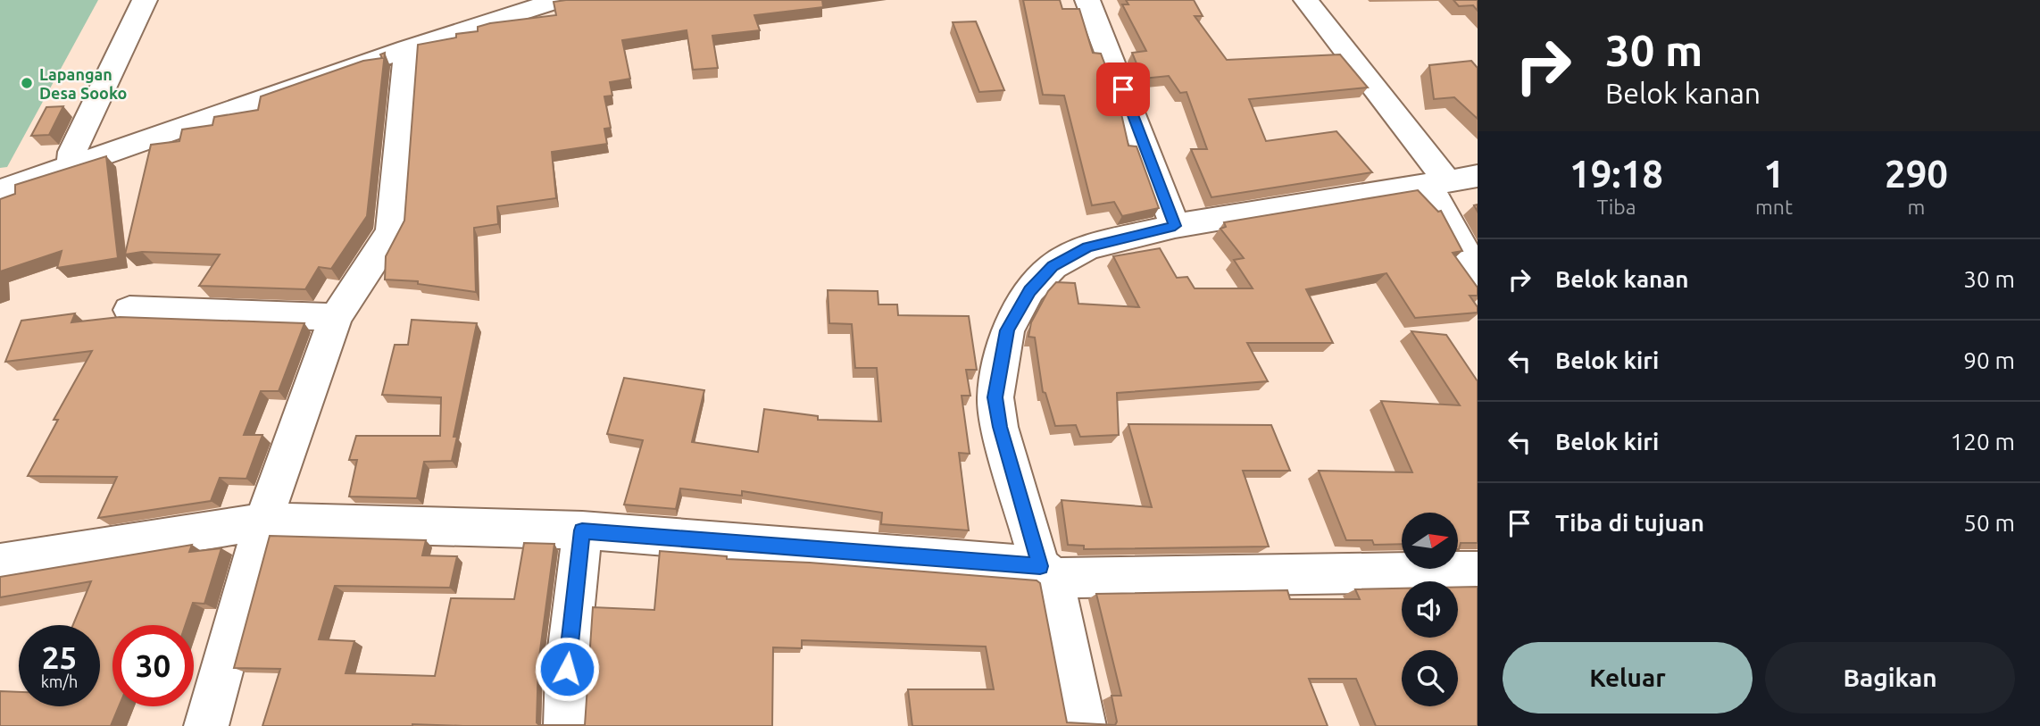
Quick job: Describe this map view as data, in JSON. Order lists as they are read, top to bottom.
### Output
{
  "places": ["Lapangan Desa Sooko"],
  "north": "right",
  "page": {
    "turn": ["30 m", "Belok kanan"],
    "eta": [
      "19:18",
      "Tiba",
      "1",
      "mnt",
      "290",
      "m"
    ],
    "list": [
      {
        "name": "Belok kanan",
        "value": "30 m"
      },
      {
        "name": "Belok kiri",
        "value": "90 m"
      },
      {
        "name": "Belok kiri",
        "value": "120 m"
      },
      {
        "name": "Tiba di tujuan",
        "value": "50 m"
      }
    ],
    "speed": "25 km/h",
    "limit": "30",
    "buttons": ["Keluar", "Bagikan"]
  }
}
